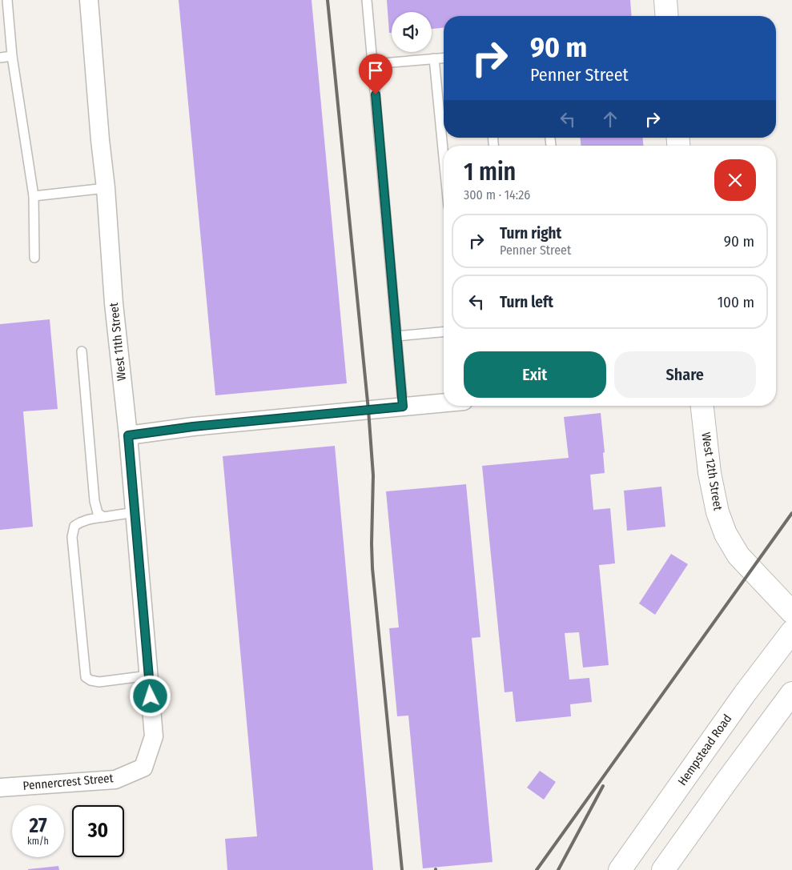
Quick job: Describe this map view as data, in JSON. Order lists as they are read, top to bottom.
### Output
{
  "streets": {
    "main road": ["West 12th Street", "Hempstead Road"],
    "street": ["West 11th Street", "Pennercrest Street"]
  },
  "crossings": [
    ["West 11th Street", "Pennercrest Street"]
  ],
  "page": {
    "turn": ["90 m", "Penner Street"],
    "heading": ["1 min", "300 m · 14:26"],
    "list": [
      {
        "name": "Turn right",
        "note": "Penner Street",
        "value": "90 m"
      },
      {
        "name": "Turn left",
        "value": "100 m"
      }
    ],
    "buttons": ["Exit", "Share"],
    "speed": "27 km/h",
    "limit": "30"
  }
}
